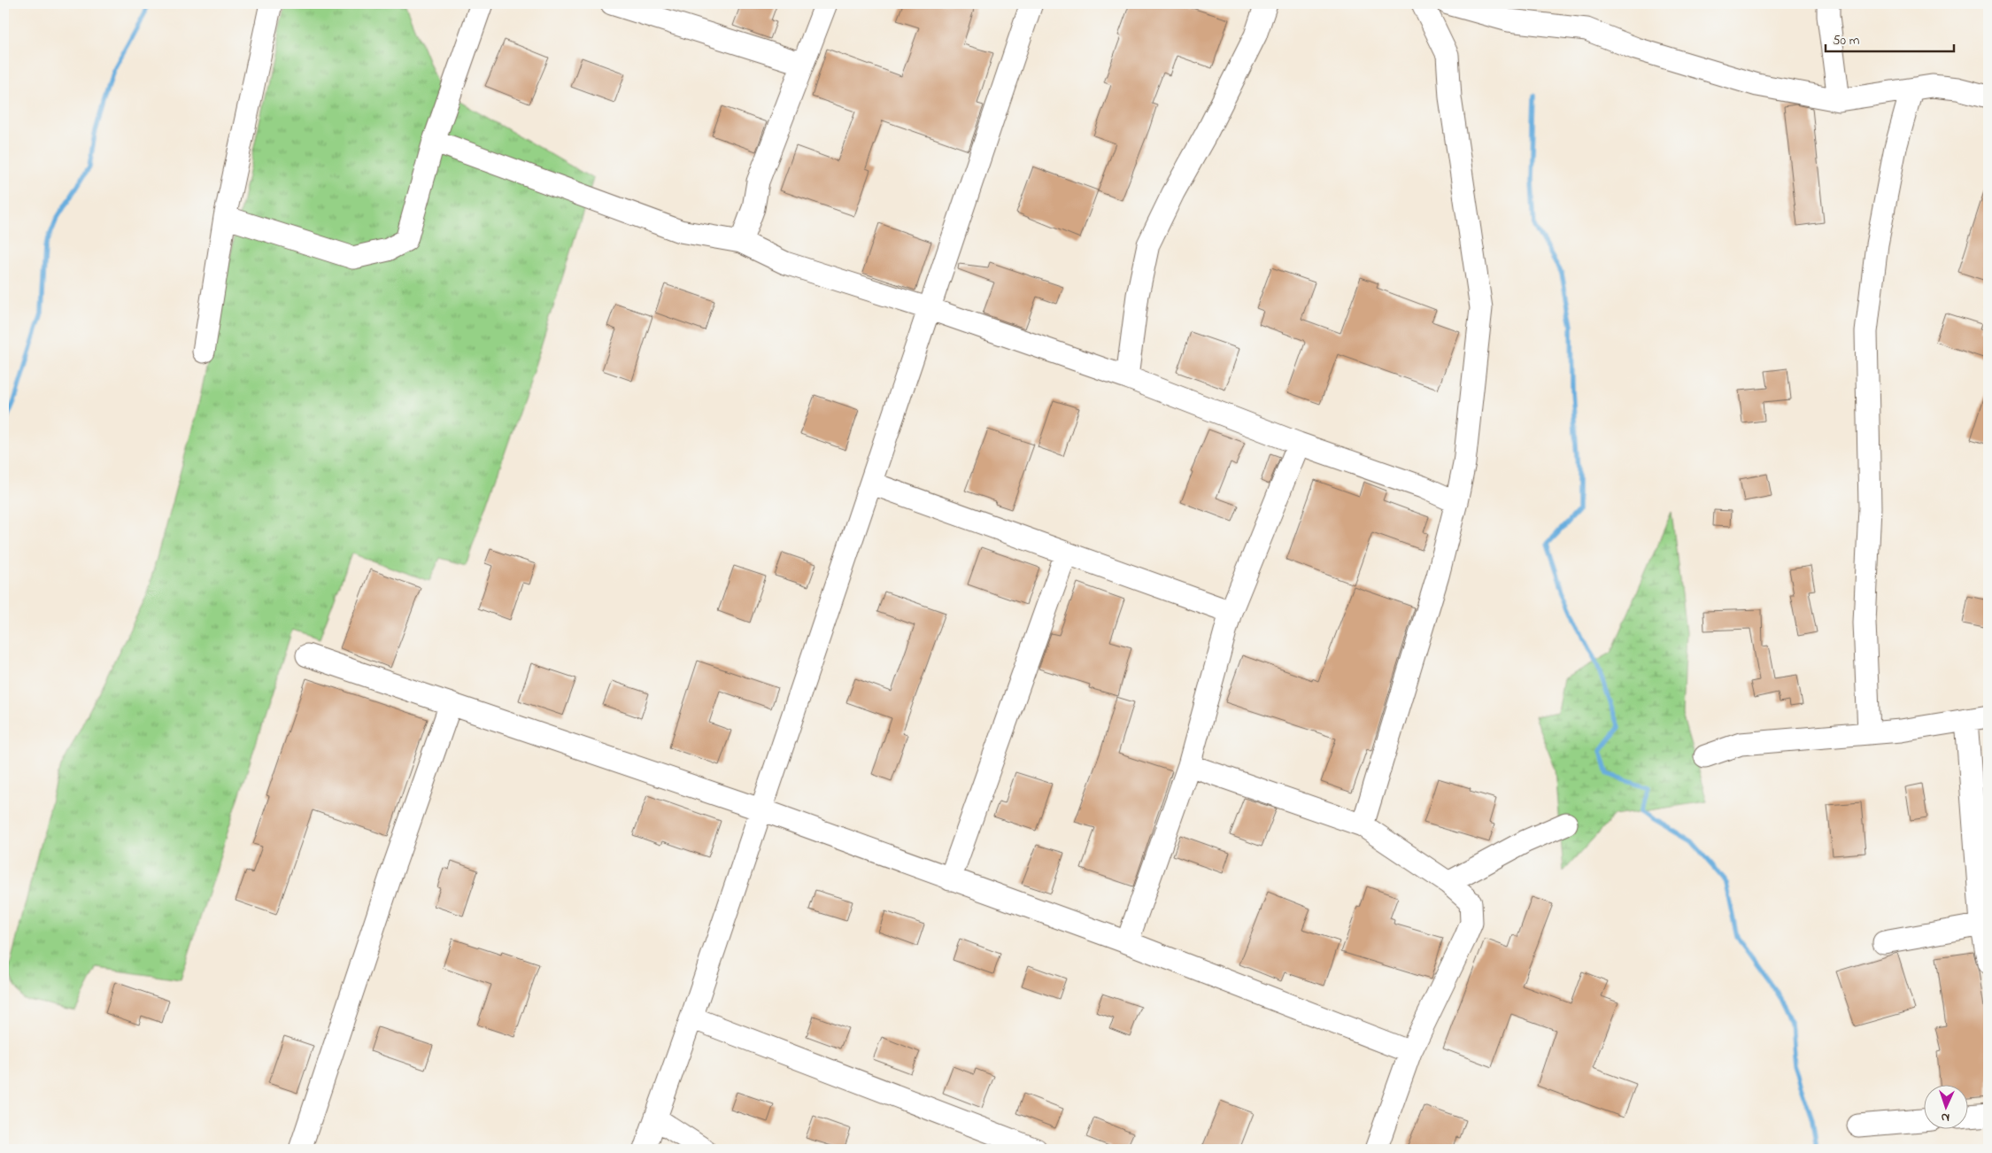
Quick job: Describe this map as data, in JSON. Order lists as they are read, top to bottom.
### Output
{
  "scale_bar": "50 m",
  "north": "bottom"
}
